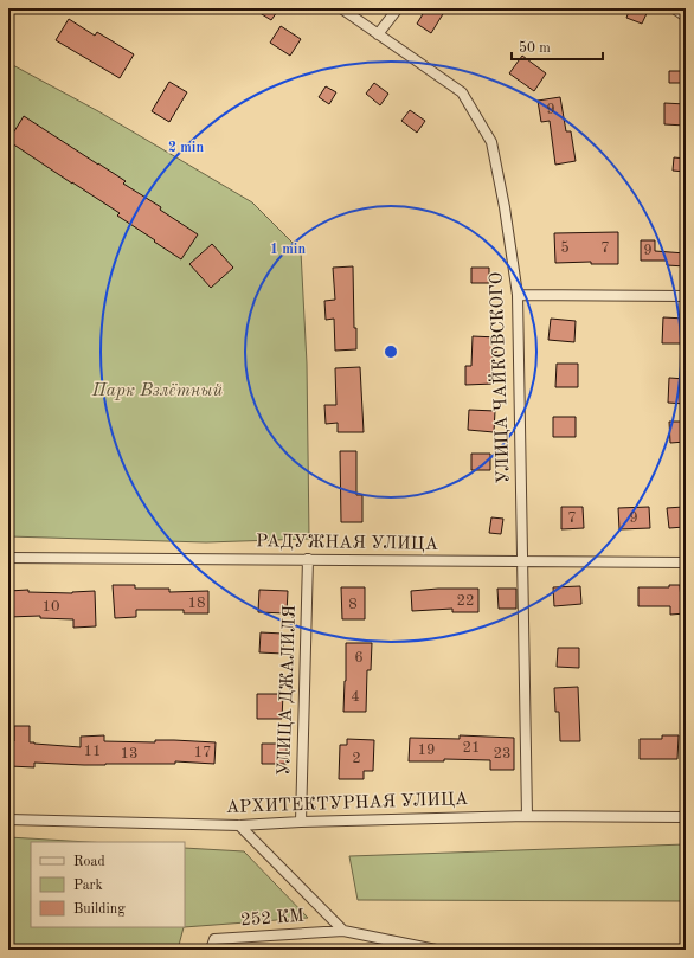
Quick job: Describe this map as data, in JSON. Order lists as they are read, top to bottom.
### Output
{
  "streets": {
    "street": [
      "УЛИЦА ЧАЙКОВСКОГО",
      "РАДУЖНАЯ УЛИЦА",
      "УЛИЦА ДЖАЛИЛЯ",
      "АРХИТЕКТУРНАЯ УЛИЦА",
      "252 КМ"
    ]
  },
  "crossings": [
    ["УЛИЦА ЧАЙКОВСКОГО", "РАДУЖНАЯ УЛИЦА"],
    ["УЛИЦА ЧАЙКОВСКОГО", "АРХИТЕКТУРНАЯ УЛИЦА"],
    ["РАДУЖНАЯ УЛИЦА", "УЛИЦА ДЖАЛИЛЯ"],
    ["УЛИЦА ДЖАЛИЛЯ", "АРХИТЕКТУРНАЯ УЛИЦА"]
  ],
  "parks": ["Парк Взлётный"],
  "house_numbers": [
    "9",
    "5",
    "7",
    "9",
    "7",
    "9",
    "22",
    "18",
    "8",
    "10",
    "6",
    "4",
    "21",
    "19",
    "11",
    "17",
    "13",
    "23",
    "2"
  ],
  "legend": ["Road", "Park", "Building"],
  "scale_bar": "50 m",
  "rings": ["2 min", "1 min"]
}
